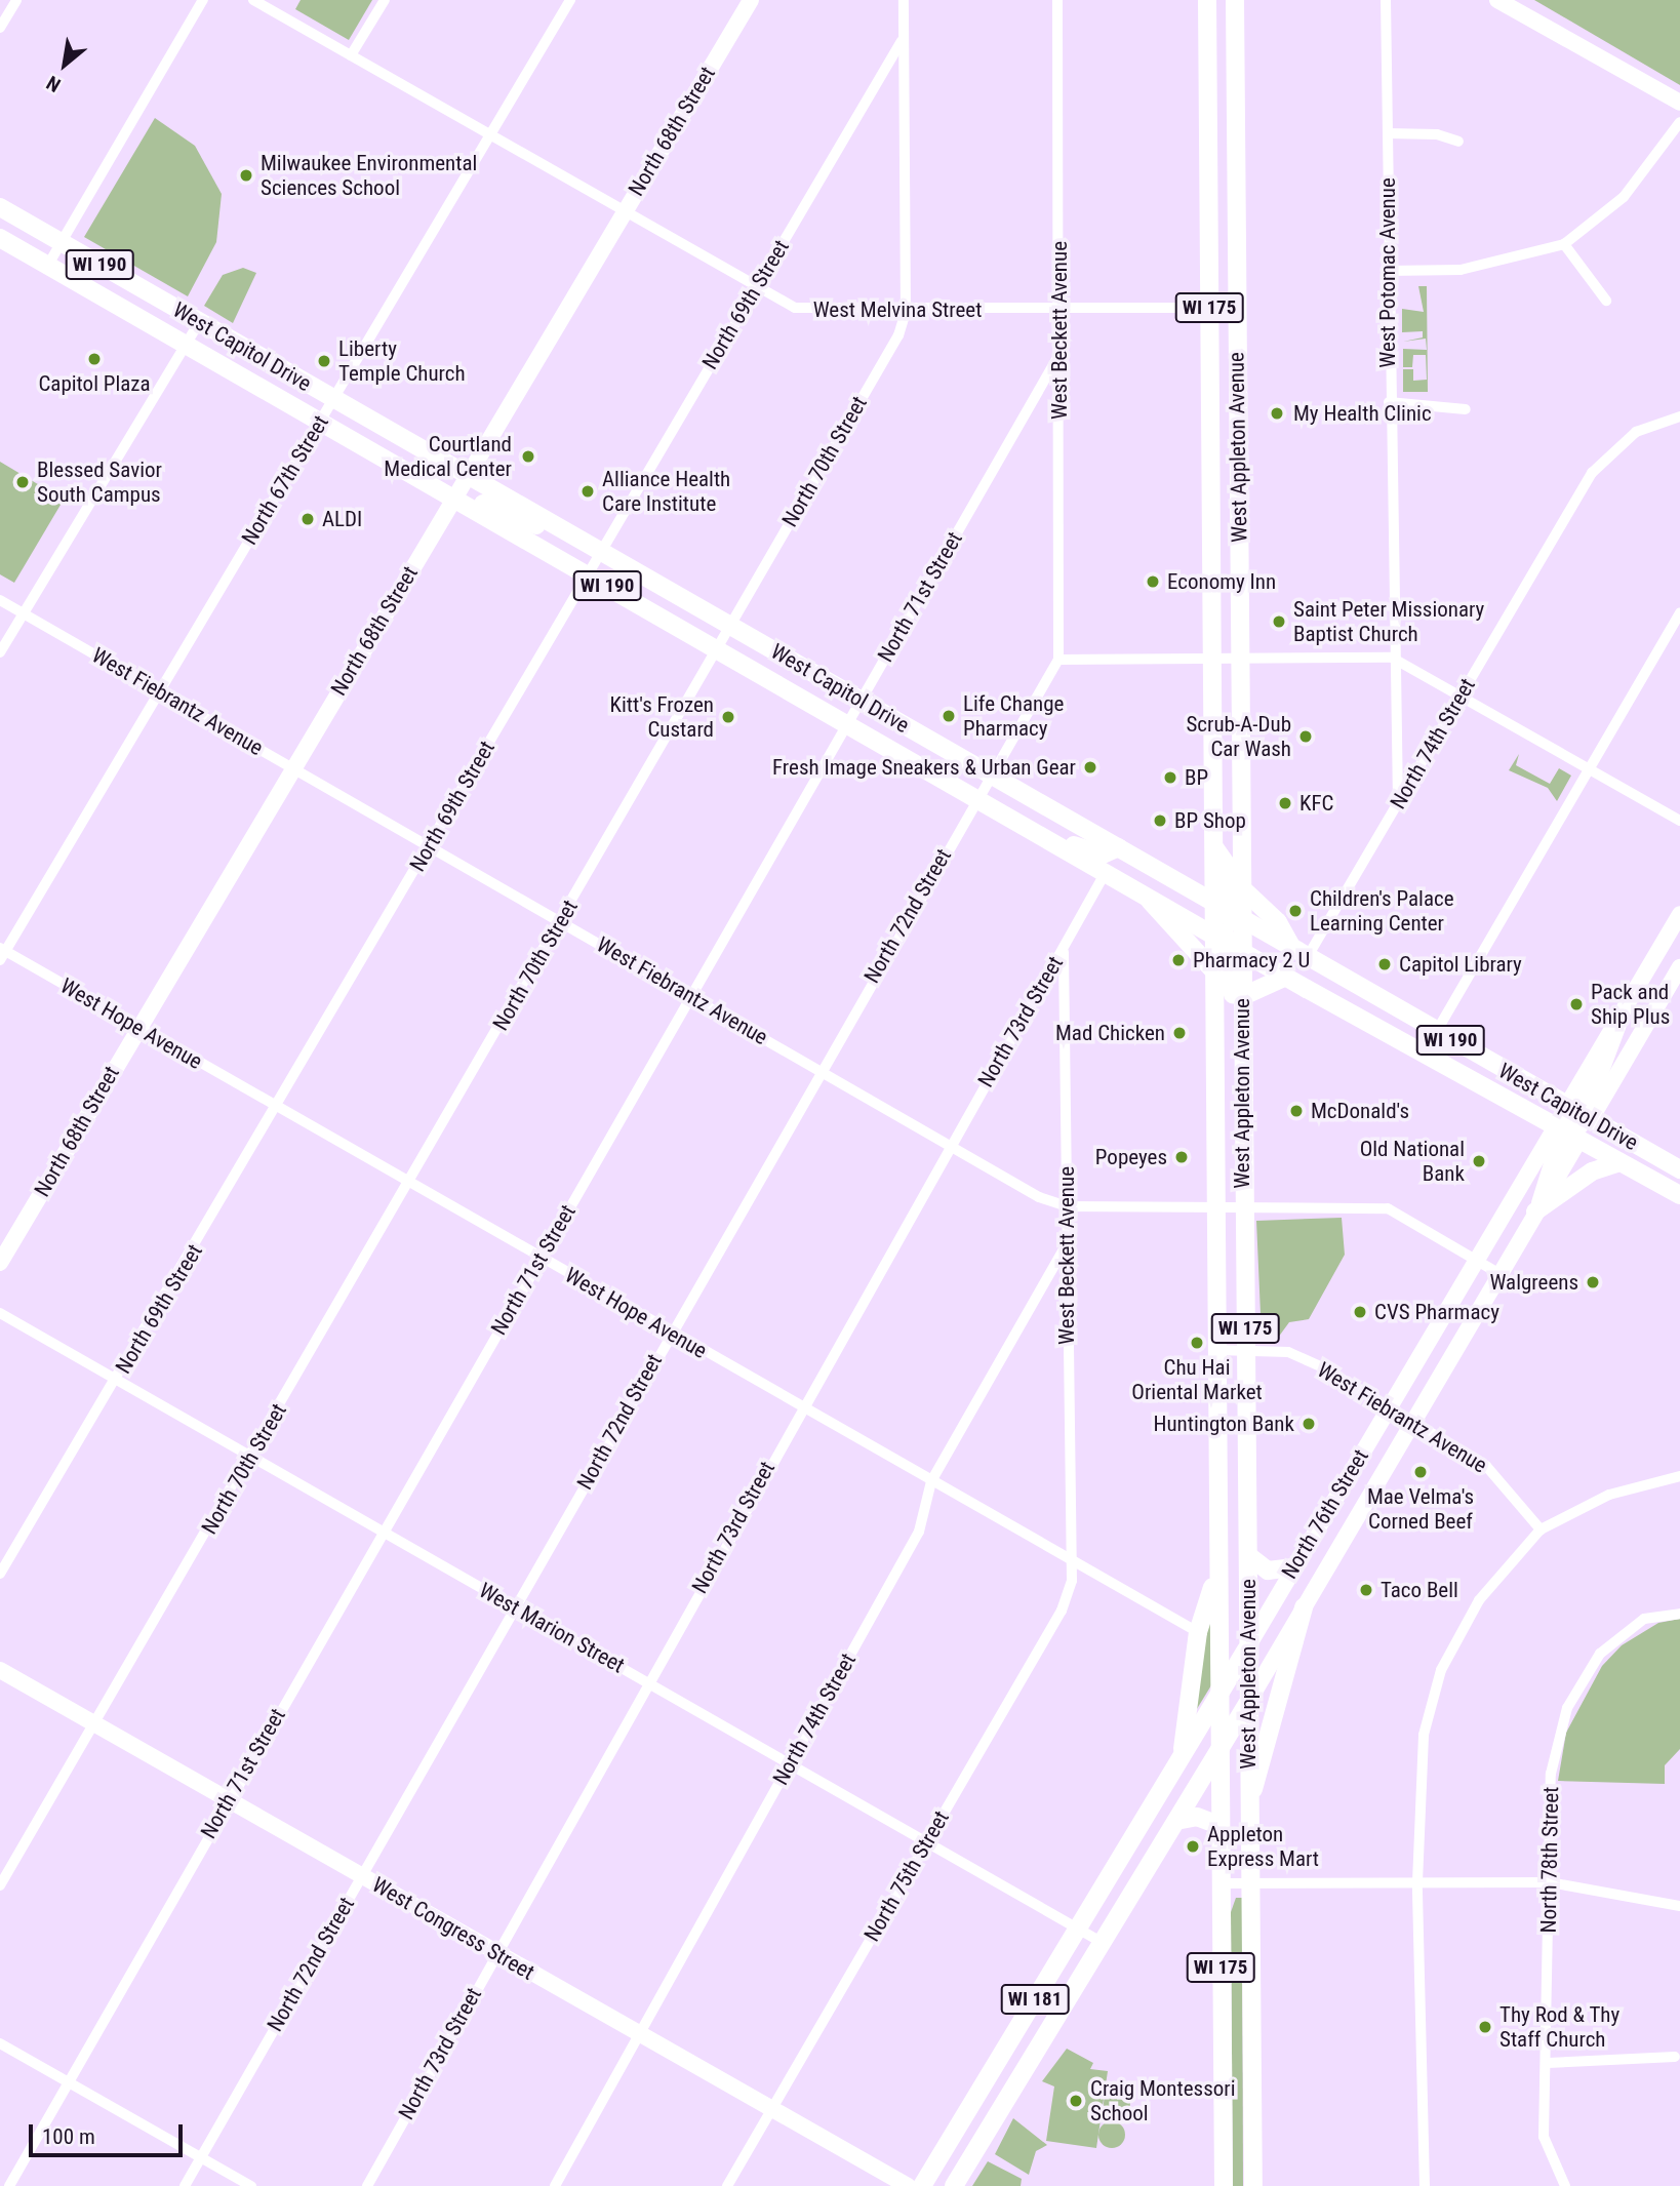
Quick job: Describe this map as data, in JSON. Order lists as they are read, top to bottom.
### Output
{
  "streets": {
    "main road": [
      "WI 190",
      "WI 175",
      "West Capitol Drive",
      "West Appleton Avenue",
      "North 76th Street",
      "WI 181"
    ],
    "street": [
      "North 68th Street",
      "West Potomac Avenue",
      "North 69th Street",
      "West Melvina Street",
      "West Beckett Avenue",
      "North 70th Street",
      "North 67th Street",
      "North 71st Street",
      "West Fiebrantz Avenue",
      "North 74th Street",
      "North 72nd Street",
      "North 73rd Street",
      "West Hope Avenue",
      "West Marion Street",
      "North 78th Street",
      "North 75th Street",
      "West Congress Street"
    ]
  },
  "crossings": [
    ["North 68th Street", "West Melvina Street"],
    ["North 68th Street", "West Capitol Drive"],
    ["North 68th Street", "West Fiebrantz Avenue"],
    ["North 68th Street", "West Hope Avenue"],
    ["West Potomac Avenue", "North 74th Street"],
    ["North 69th Street", "West Melvina Street"],
    ["North 69th Street", "West Capitol Drive"],
    ["North 69th Street", "North 70th Street"],
    ["North 69th Street", "West Fiebrantz Avenue"],
    ["North 69th Street", "West Hope Avenue"],
    ["North 69th Street", "West Marion Street"],
    ["West Melvina Street", "West Beckett Avenue"],
    ["West Melvina Street", "West Appleton Avenue"],
    ["West Melvina Street", "North 70th Street"],
    ["West Melvina Street", "North 67th Street"],
    ["West Beckett Avenue", "North 71st Street"],
    ["West Beckett Avenue", "West Fiebrantz Avenue"],
    ["West Beckett Avenue", "North 74th Street"],
    ["West Beckett Avenue", "North 72nd Street"],
    ["West Beckett Avenue", "North 73rd Street"],
    ["West Beckett Avenue", "West Hope Avenue"],
    ["West Beckett Avenue", "North 75th Street"],
    ["West Capitol Drive", "West Appleton Avenue"],
    ["West Capitol Drive", "North 70th Street"],
    ["West Capitol Drive", "North 67th Street"],
    ["West Capitol Drive", "North 71st Street"],
    ["West Capitol Drive", "North 74th Street"],
    ["West Capitol Drive", "North 72nd Street"],
    ["West Capitol Drive", "North 73rd Street"],
    ["West Capitol Drive", "North 76th Street"],
    ["West Appleton Avenue", "West Fiebrantz Avenue"],
    ["West Appleton Avenue", "North 76th Street"],
    ["North 70th Street", "West Fiebrantz Avenue"],
    ["North 70th Street", "West Hope Avenue"],
    ["North 70th Street", "West Marion Street"],
    ["North 70th Street", "West Congress Street"],
    ["North 67th Street", "West Fiebrantz Avenue"],
    ["North 67th Street", "West Hope Avenue"],
    ["North 71st Street", "West Fiebrantz Avenue"],
    ["North 71st Street", "West Hope Avenue"],
    ["North 71st Street", "West Marion Street"],
    ["North 71st Street", "West Congress Street"],
    ["West Fiebrantz Avenue", "North 72nd Street"],
    ["West Fiebrantz Avenue", "North 73rd Street"],
    ["West Fiebrantz Avenue", "North 76th Street"],
    ["North 74th Street", "West Hope Avenue"],
    ["North 74th Street", "West Marion Street"],
    ["North 74th Street", "West Congress Street"],
    ["North 72nd Street", "West Hope Avenue"],
    ["North 72nd Street", "West Marion Street"],
    ["North 72nd Street", "West Congress Street"],
    ["North 73rd Street", "West Hope Avenue"],
    ["North 73rd Street", "West Marion Street"],
    ["North 73rd Street", "West Congress Street"],
    ["West Hope Avenue", "North 75th Street"],
    ["North 76th Street", "West Marion Street"],
    ["West Marion Street", "North 75th Street"],
    ["North 75th Street", "West Congress Street"]
  ],
  "places": [
    "Milwaukee Environmental Sciences School",
    "Capitol Plaza",
    "Liberty Temple Church",
    "My Health Clinic",
    "Courtland Medical Center",
    "Blessed Savior South Campus",
    "Alliance Health Care Institute",
    "ALDI",
    "Economy Inn",
    "Saint Peter Missionary Baptist Church",
    "Life Change Pharmacy",
    "Kitt's Frozen Custard",
    "Scrub-A-Dub Car Wash",
    "Fresh Image Sneakers & Urban Gear",
    "BP",
    "KFC",
    "BP Shop",
    "Children's Palace Learning Center",
    "Pharmacy 2 U",
    "Capitol Library",
    "Pack and Ship Plus",
    "Mad Chicken",
    "McDonald's",
    "Popeyes",
    "Old National Bank",
    "Walgreens",
    "CVS Pharmacy",
    "Chu Hai Oriental Market",
    "Huntington Bank",
    "Mae Velma's Corned Beef",
    "Taco Bell",
    "Appleton Express Mart",
    "Thy Rod & Thy Staff Church",
    "Craig Montessori School"
  ],
  "scale_bar": "100 m",
  "north": "bottom left"
}
